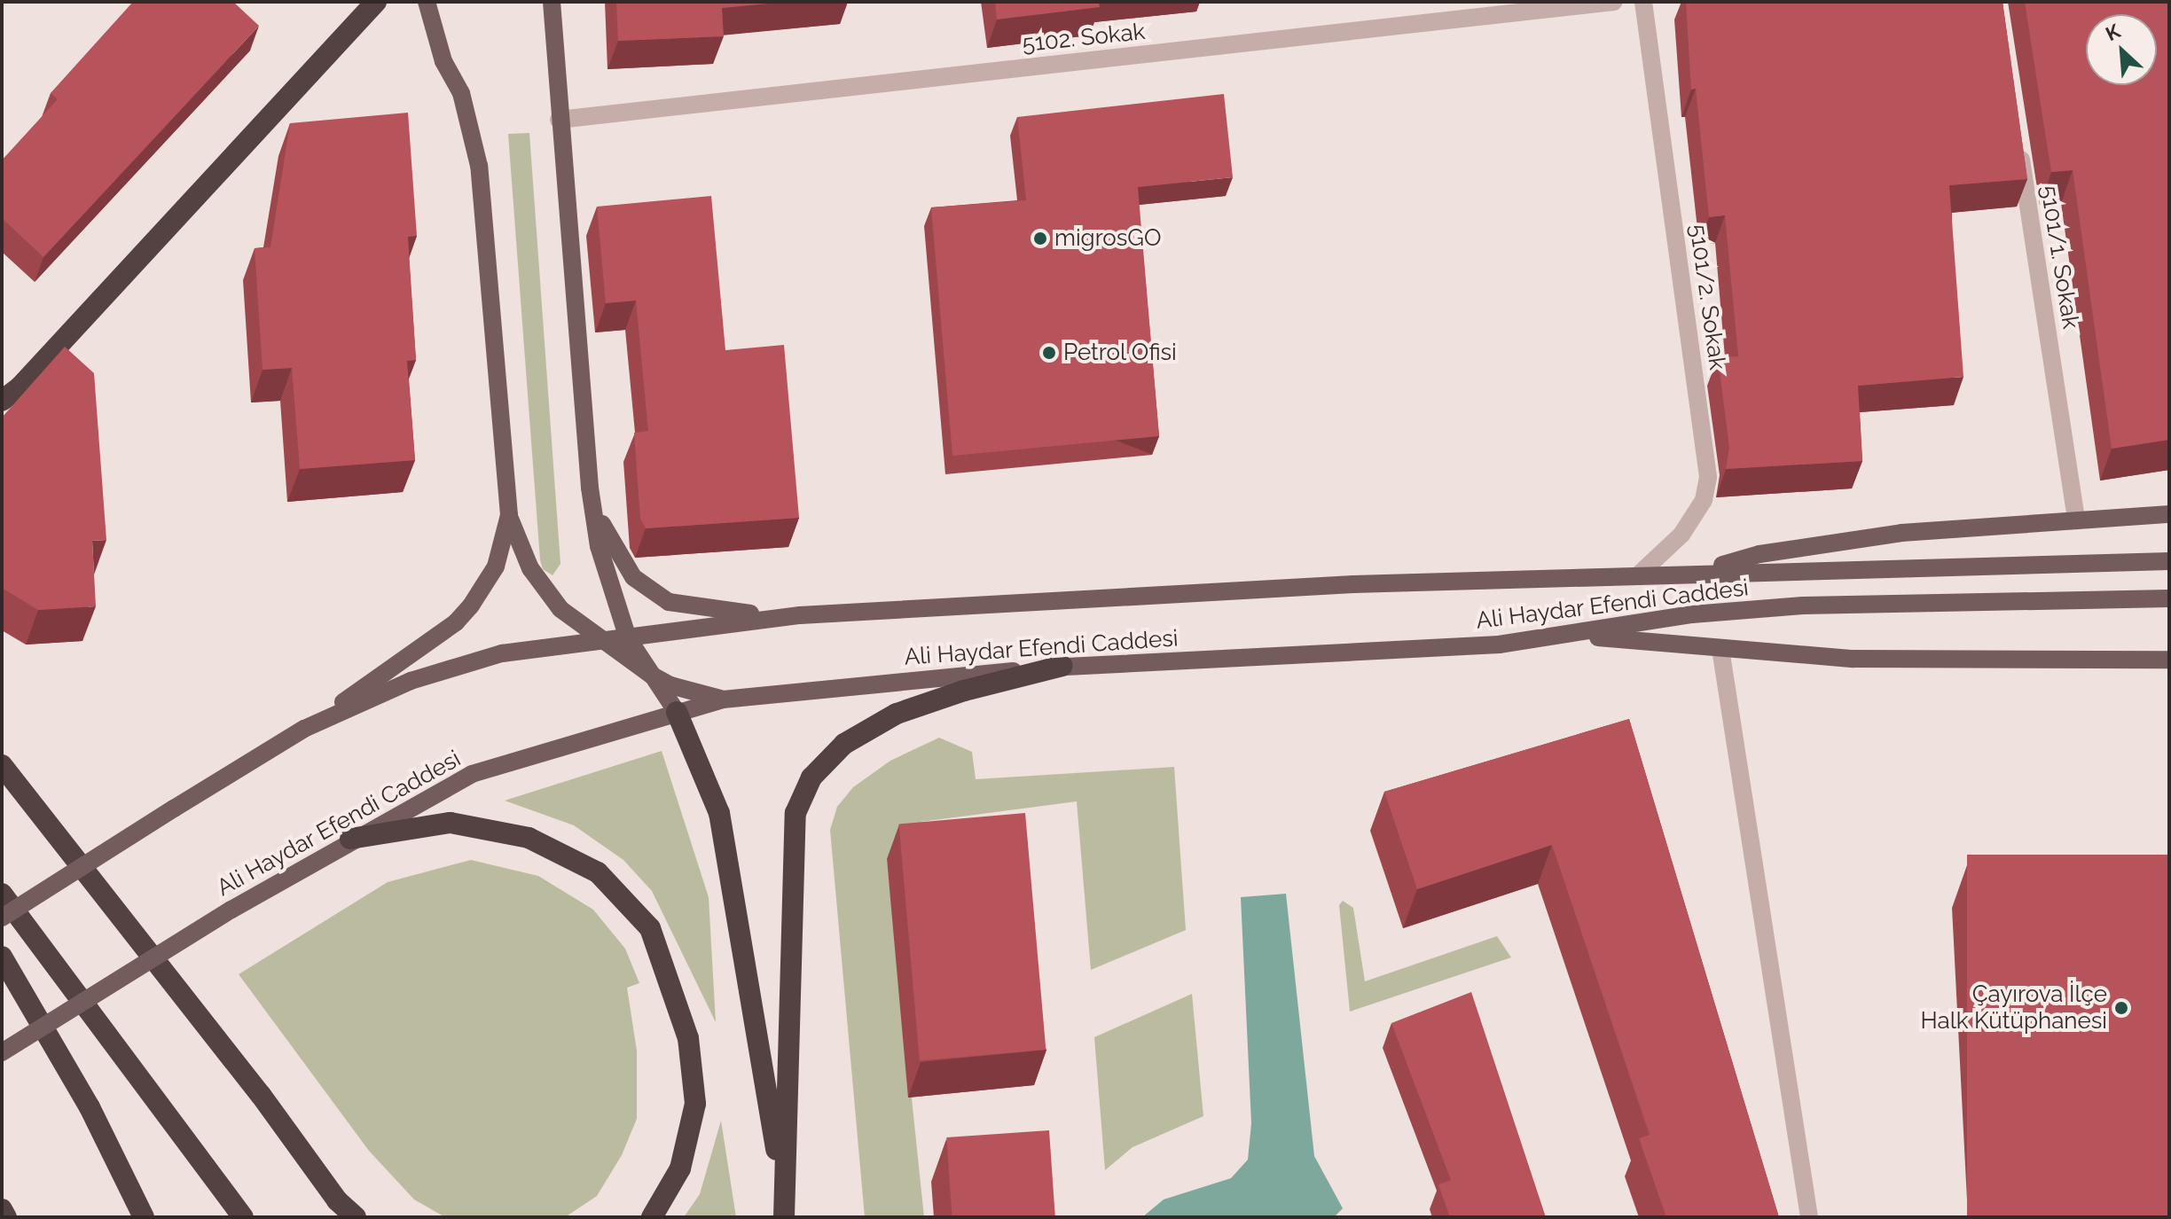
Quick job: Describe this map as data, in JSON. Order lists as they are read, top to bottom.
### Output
{
  "streets": {
    "main road": ["Ali Haydar Efendi Caddesi"],
    "street": ["5102. Sokak", "5101/1. Sokak", "5101/2. Sokak"]
  },
  "crossings": [
    ["5101/2. Sokak", "Ali Haydar Efendi Caddesi"]
  ],
  "places": ["migrosGO", "Petrol Ofisi", "Çayırova İlçe Halk Kütüphanesi"],
  "north": "top left"
}
